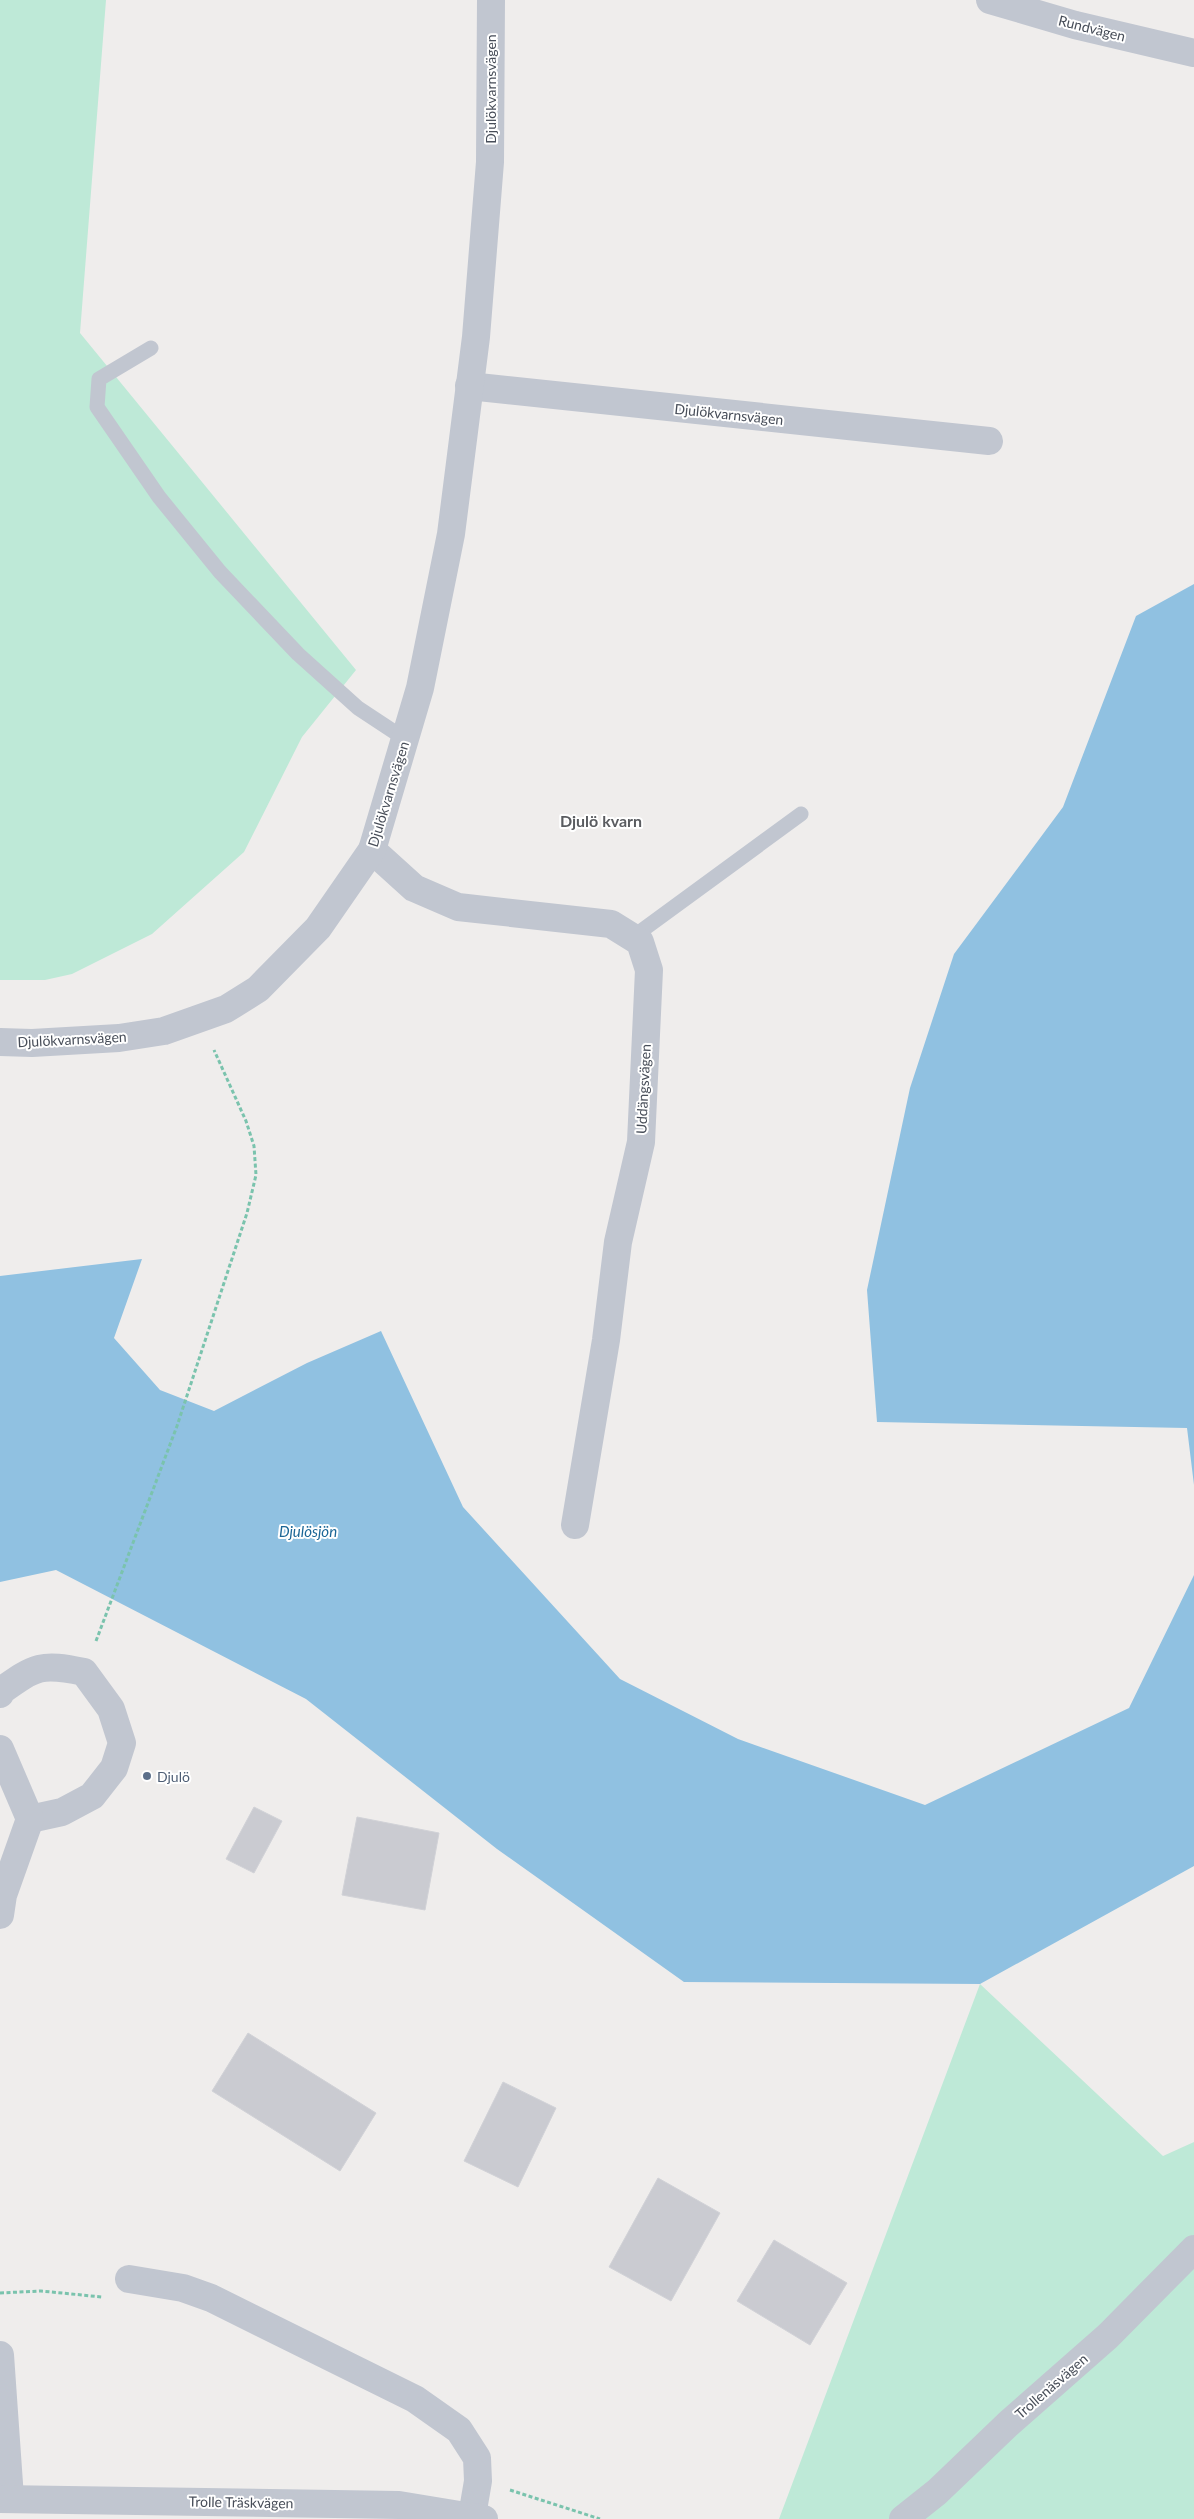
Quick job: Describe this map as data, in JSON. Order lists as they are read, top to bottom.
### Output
{
  "streets": {
    "street": [
      "Rundvägen",
      "Djulökvarnsvägen",
      "Uddängsvägen",
      "Trollenäsvägen",
      "Trolle Träskvägen"
    ]
  },
  "crossings": [
    ["Djulökvarnsvägen", "Uddängsvägen"]
  ],
  "districts": ["Djulö kvarn"],
  "water": ["Djulösjön"],
  "places": ["Djulö"]
}
